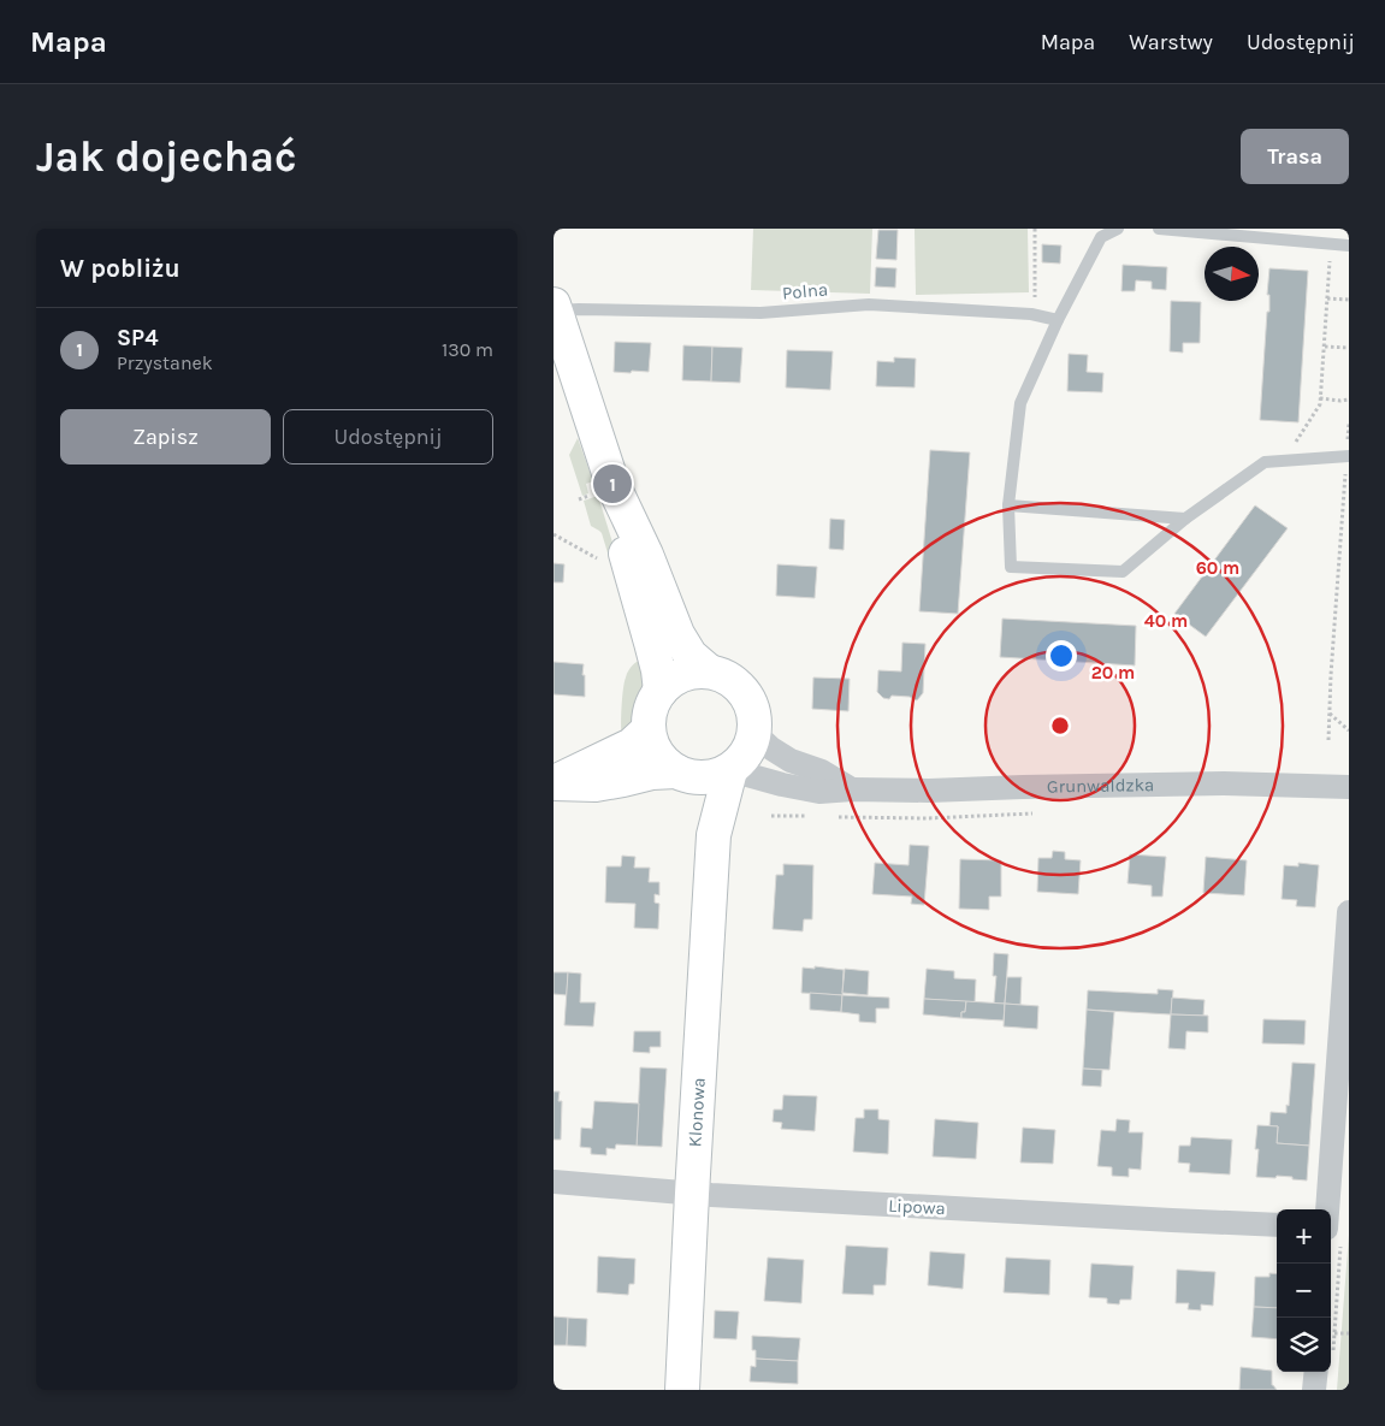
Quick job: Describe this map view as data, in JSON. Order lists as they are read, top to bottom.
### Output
{
  "streets": {
    "street": ["Grunwaldzka", "Klonowa", "Lipowa"],
    "lane": ["Polna"]
  },
  "crossings": [
    ["Grunwaldzka", "Klonowa"],
    ["Klonowa", "Lipowa"]
  ],
  "north": "right",
  "page": {
    "header": "Mapa",
    "nav": ["Mapa", "Warstwy", "Udostępnij"],
    "buttons": [
      "Trasa",
      ["Zapisz", "Udostępnij"]
    ],
    "title": "Jak dojechać",
    "heading": "W pobliżu",
    "list": [
      {
        "mark": "1",
        "name": "SP4",
        "note": "Przystanek",
        "value": "130 m"
      }
    ],
    "pins": "1",
    "map_buttons": ["+", "−"]
  },
  "rings": ["60 m", "40 m", "20 m"]
}
